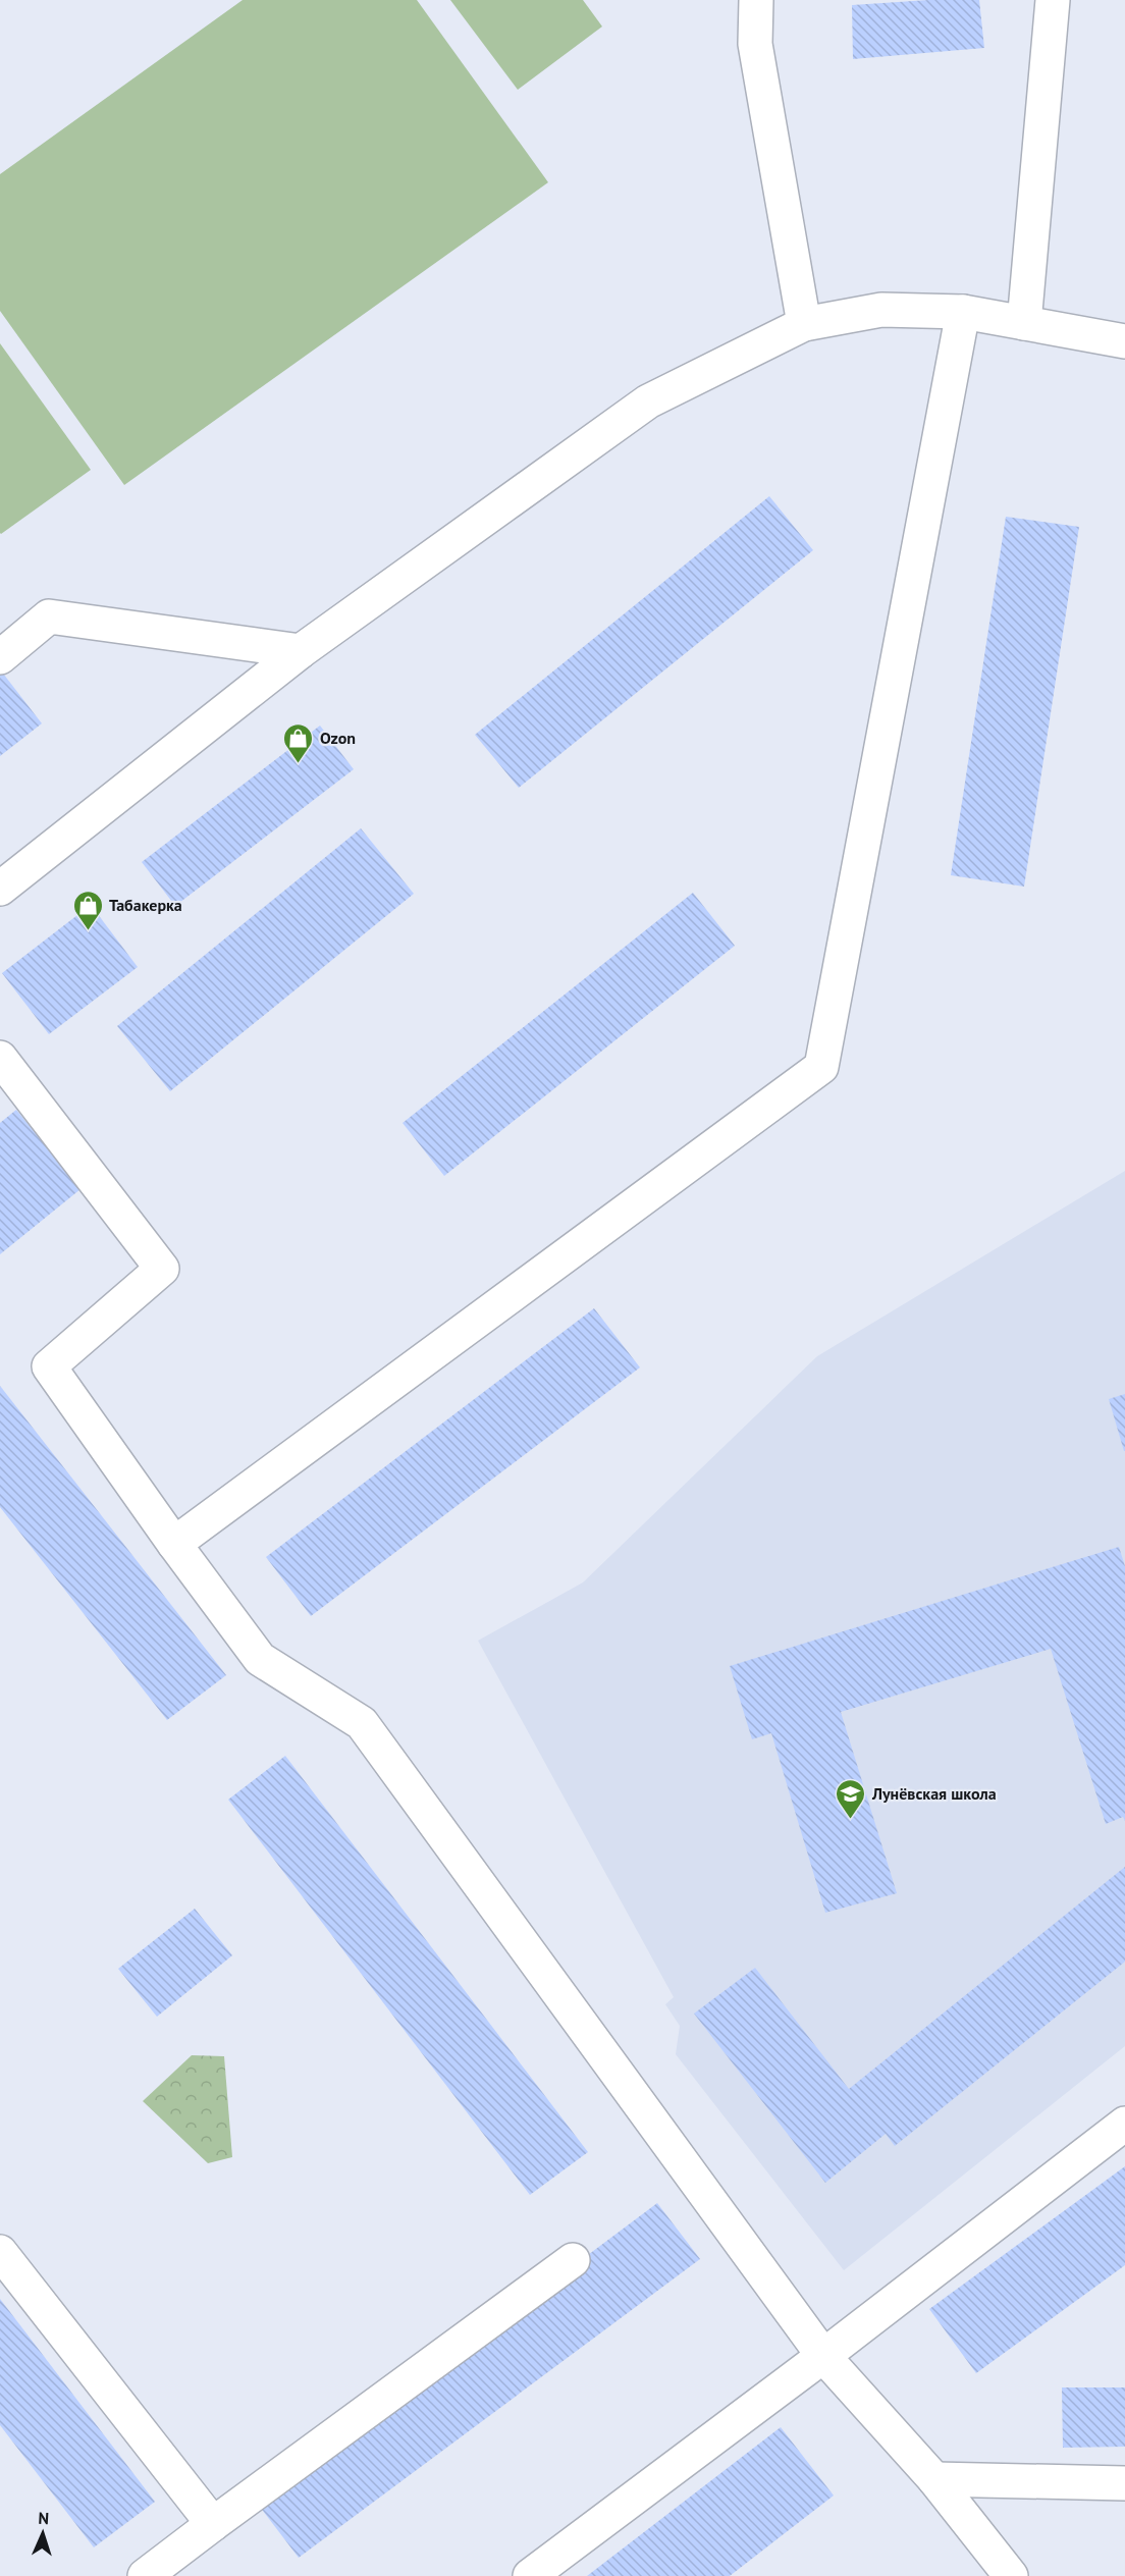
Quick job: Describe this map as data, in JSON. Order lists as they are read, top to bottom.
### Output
{
  "places": {
    "shop": ["Ozon", "Табакерка"],
    "school or university": ["Лунёвская школа"]
  },
  "north": "top"
}
